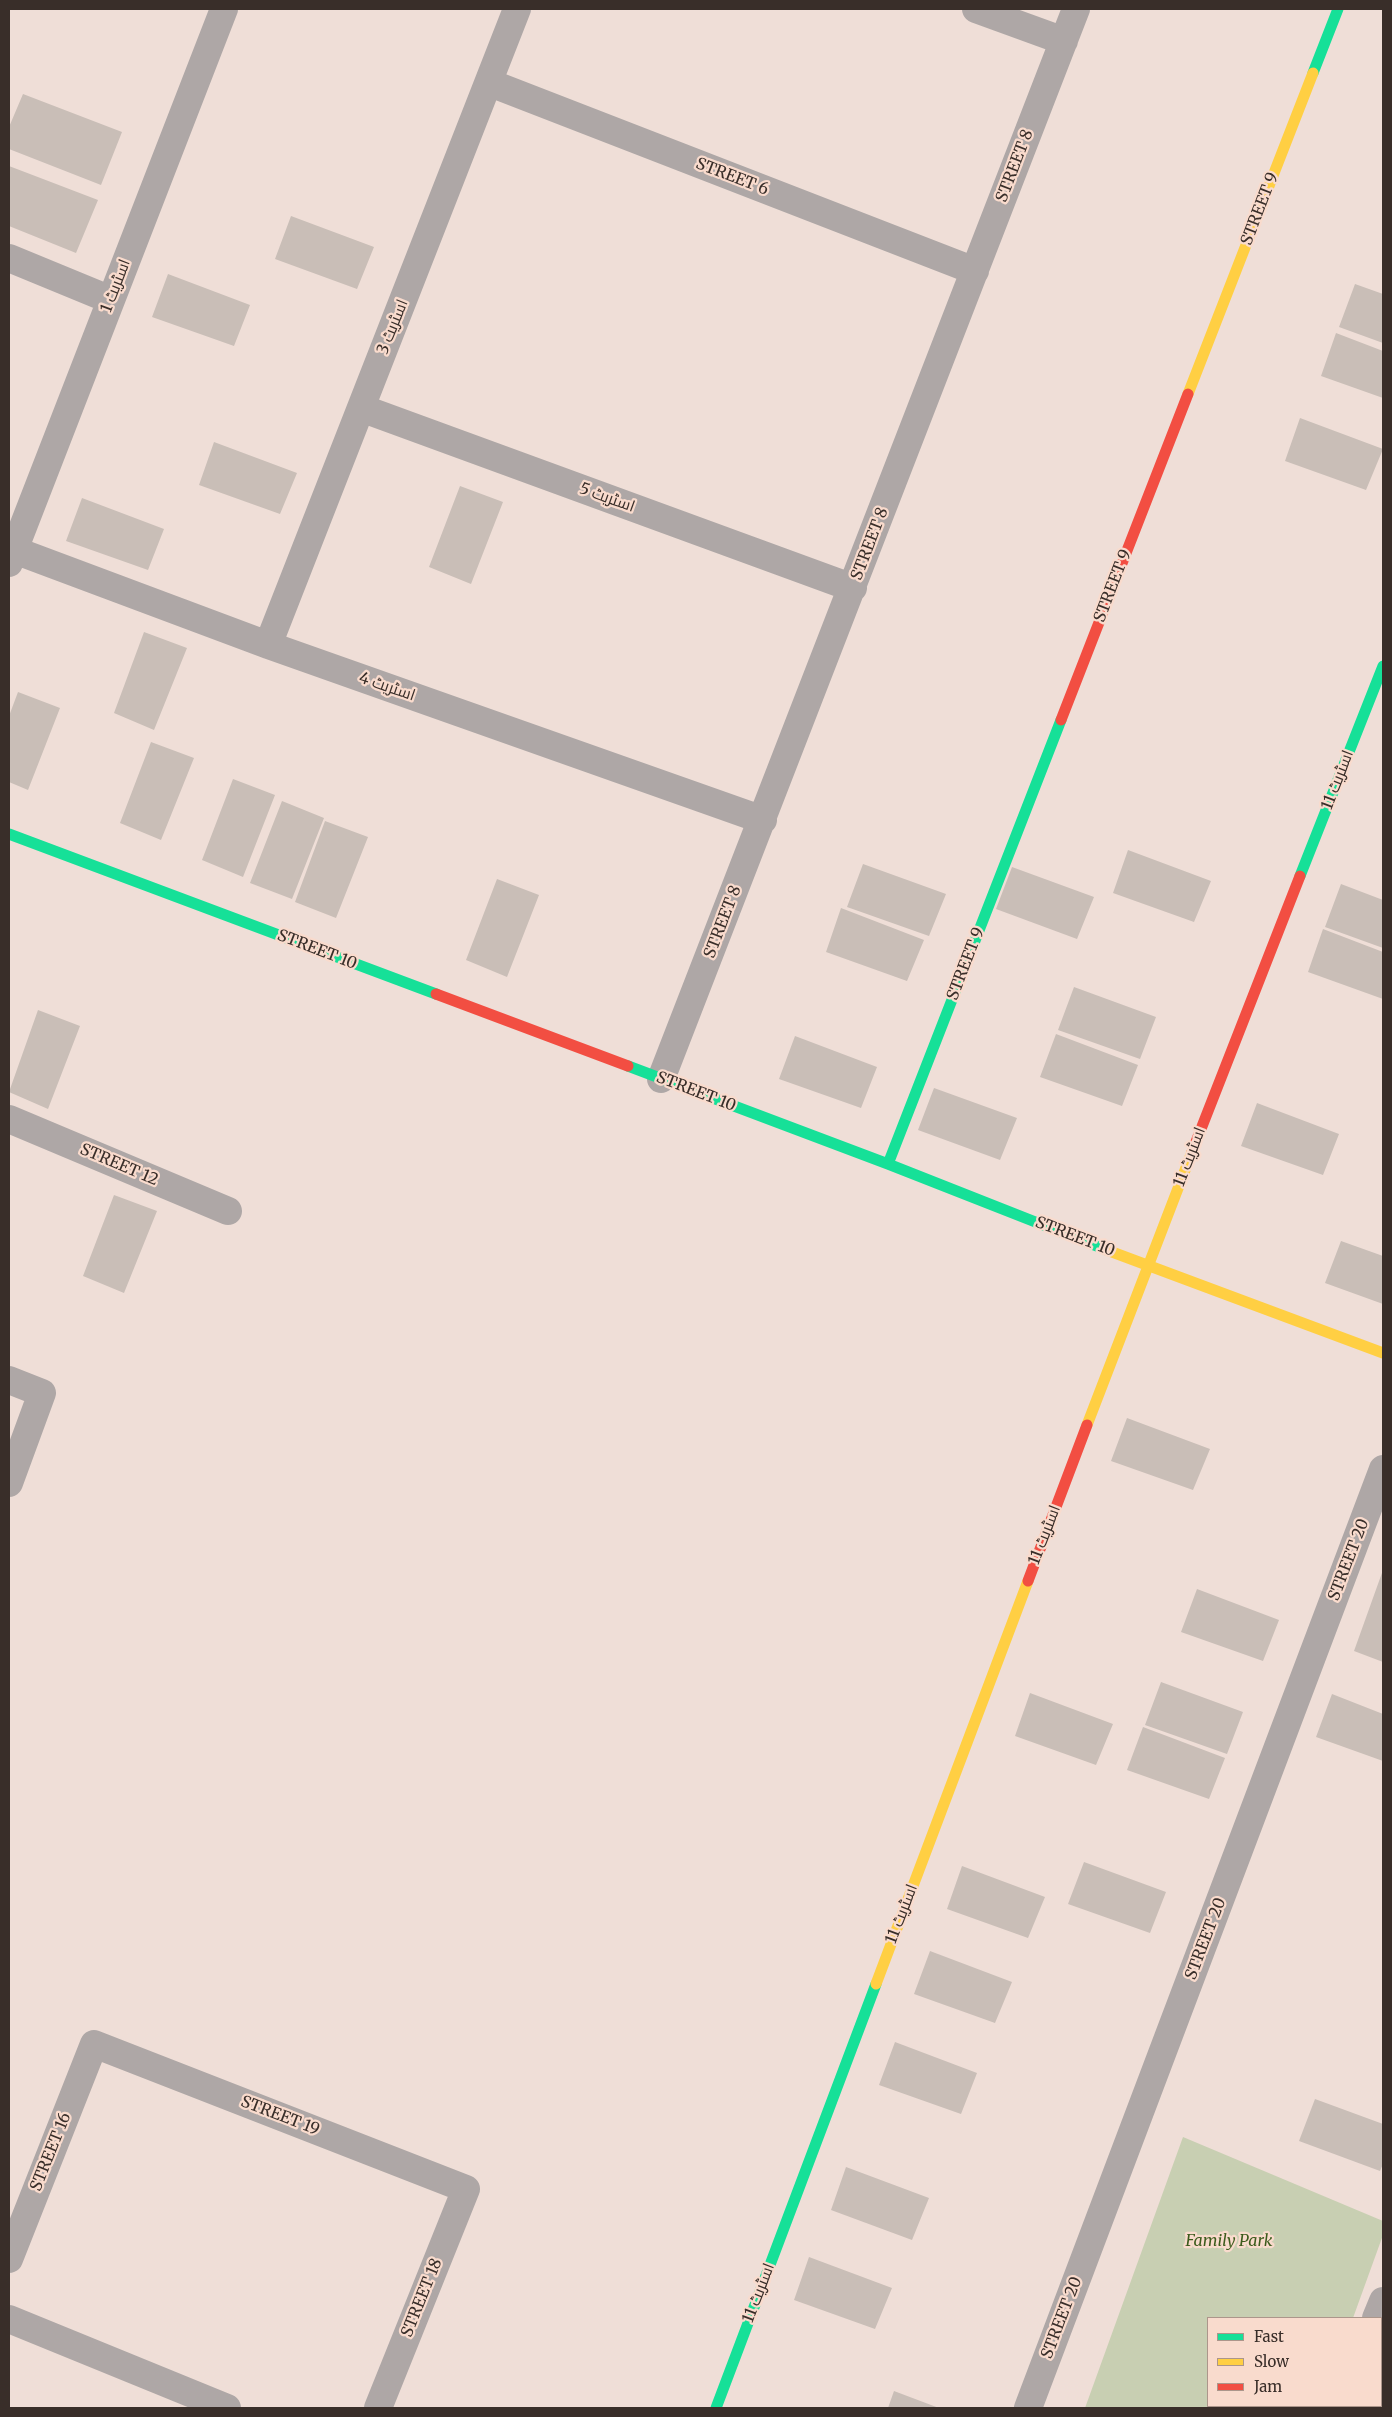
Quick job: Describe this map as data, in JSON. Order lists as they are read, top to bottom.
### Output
{
  "streets": {
    "street": [
      "STREET 8",
      "STREET 6",
      "STREET 9",
      "اسٹریٹ 1",
      "اسٹریٹ 3",
      "اسٹریٹ 5",
      "اسٹریٹ 4",
      "اسٹریٹ 11",
      "STREET 10",
      "STREET 12",
      "STREET 20",
      "STREET 19",
      "STREET 16",
      "STREET 18"
    ]
  },
  "crossings": [
    ["STREET 8", "STREET 6"],
    ["STREET 8", "اسٹریٹ 5"],
    ["STREET 8", "اسٹریٹ 4"],
    ["STREET 8", "STREET 10"],
    ["STREET 6", "اسٹریٹ 3"],
    ["STREET 9", "STREET 10"],
    ["اسٹریٹ 1", "اسٹریٹ 4"],
    ["اسٹریٹ 3", "اسٹریٹ 5"],
    ["اسٹریٹ 3", "اسٹریٹ 4"],
    ["اسٹریٹ 11", "STREET 10"],
    ["STREET 19", "STREET 16"],
    ["STREET 19", "STREET 18"]
  ],
  "parks": ["Family Park"],
  "legend": ["Fast", "Slow", "Jam"]
}
